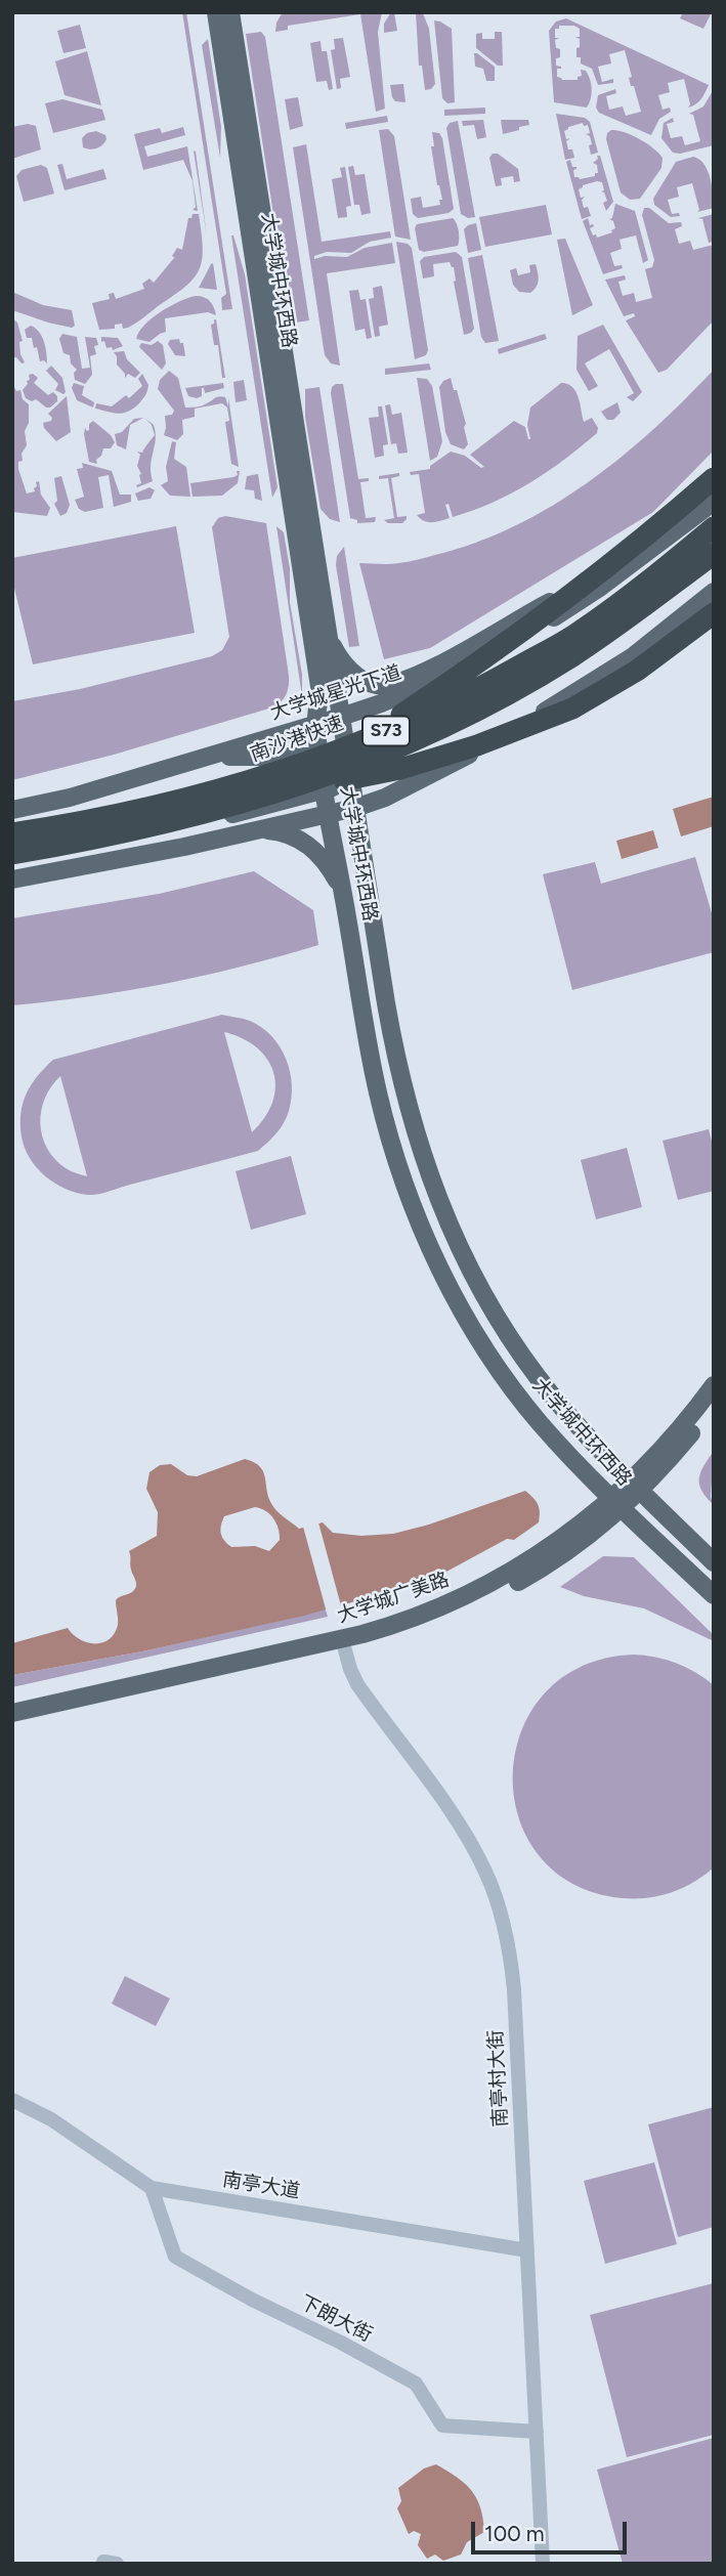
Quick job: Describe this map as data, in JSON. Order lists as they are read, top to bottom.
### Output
{
  "streets": {
    "highway": ["S73", "南沙港快速"],
    "main road": ["大学城中环西路", "大学城星光下道", "大学城广美路"],
    "street": ["南亭村大街", "南亭大道", "下朗大街"]
  },
  "crossings": [
    ["大学城中环西路", "大学城星光下道"],
    ["大学城中环西路", "南沙港快速"],
    ["大学城中环西路", "大学城广美路"],
    ["大学城广美路", "南亭村大街"],
    ["南亭村大街", "南亭大道"],
    ["南亭村大街", "下朗大街"],
    ["南亭大道", "下朗大街"]
  ],
  "scale_bar": "100 m"
}
